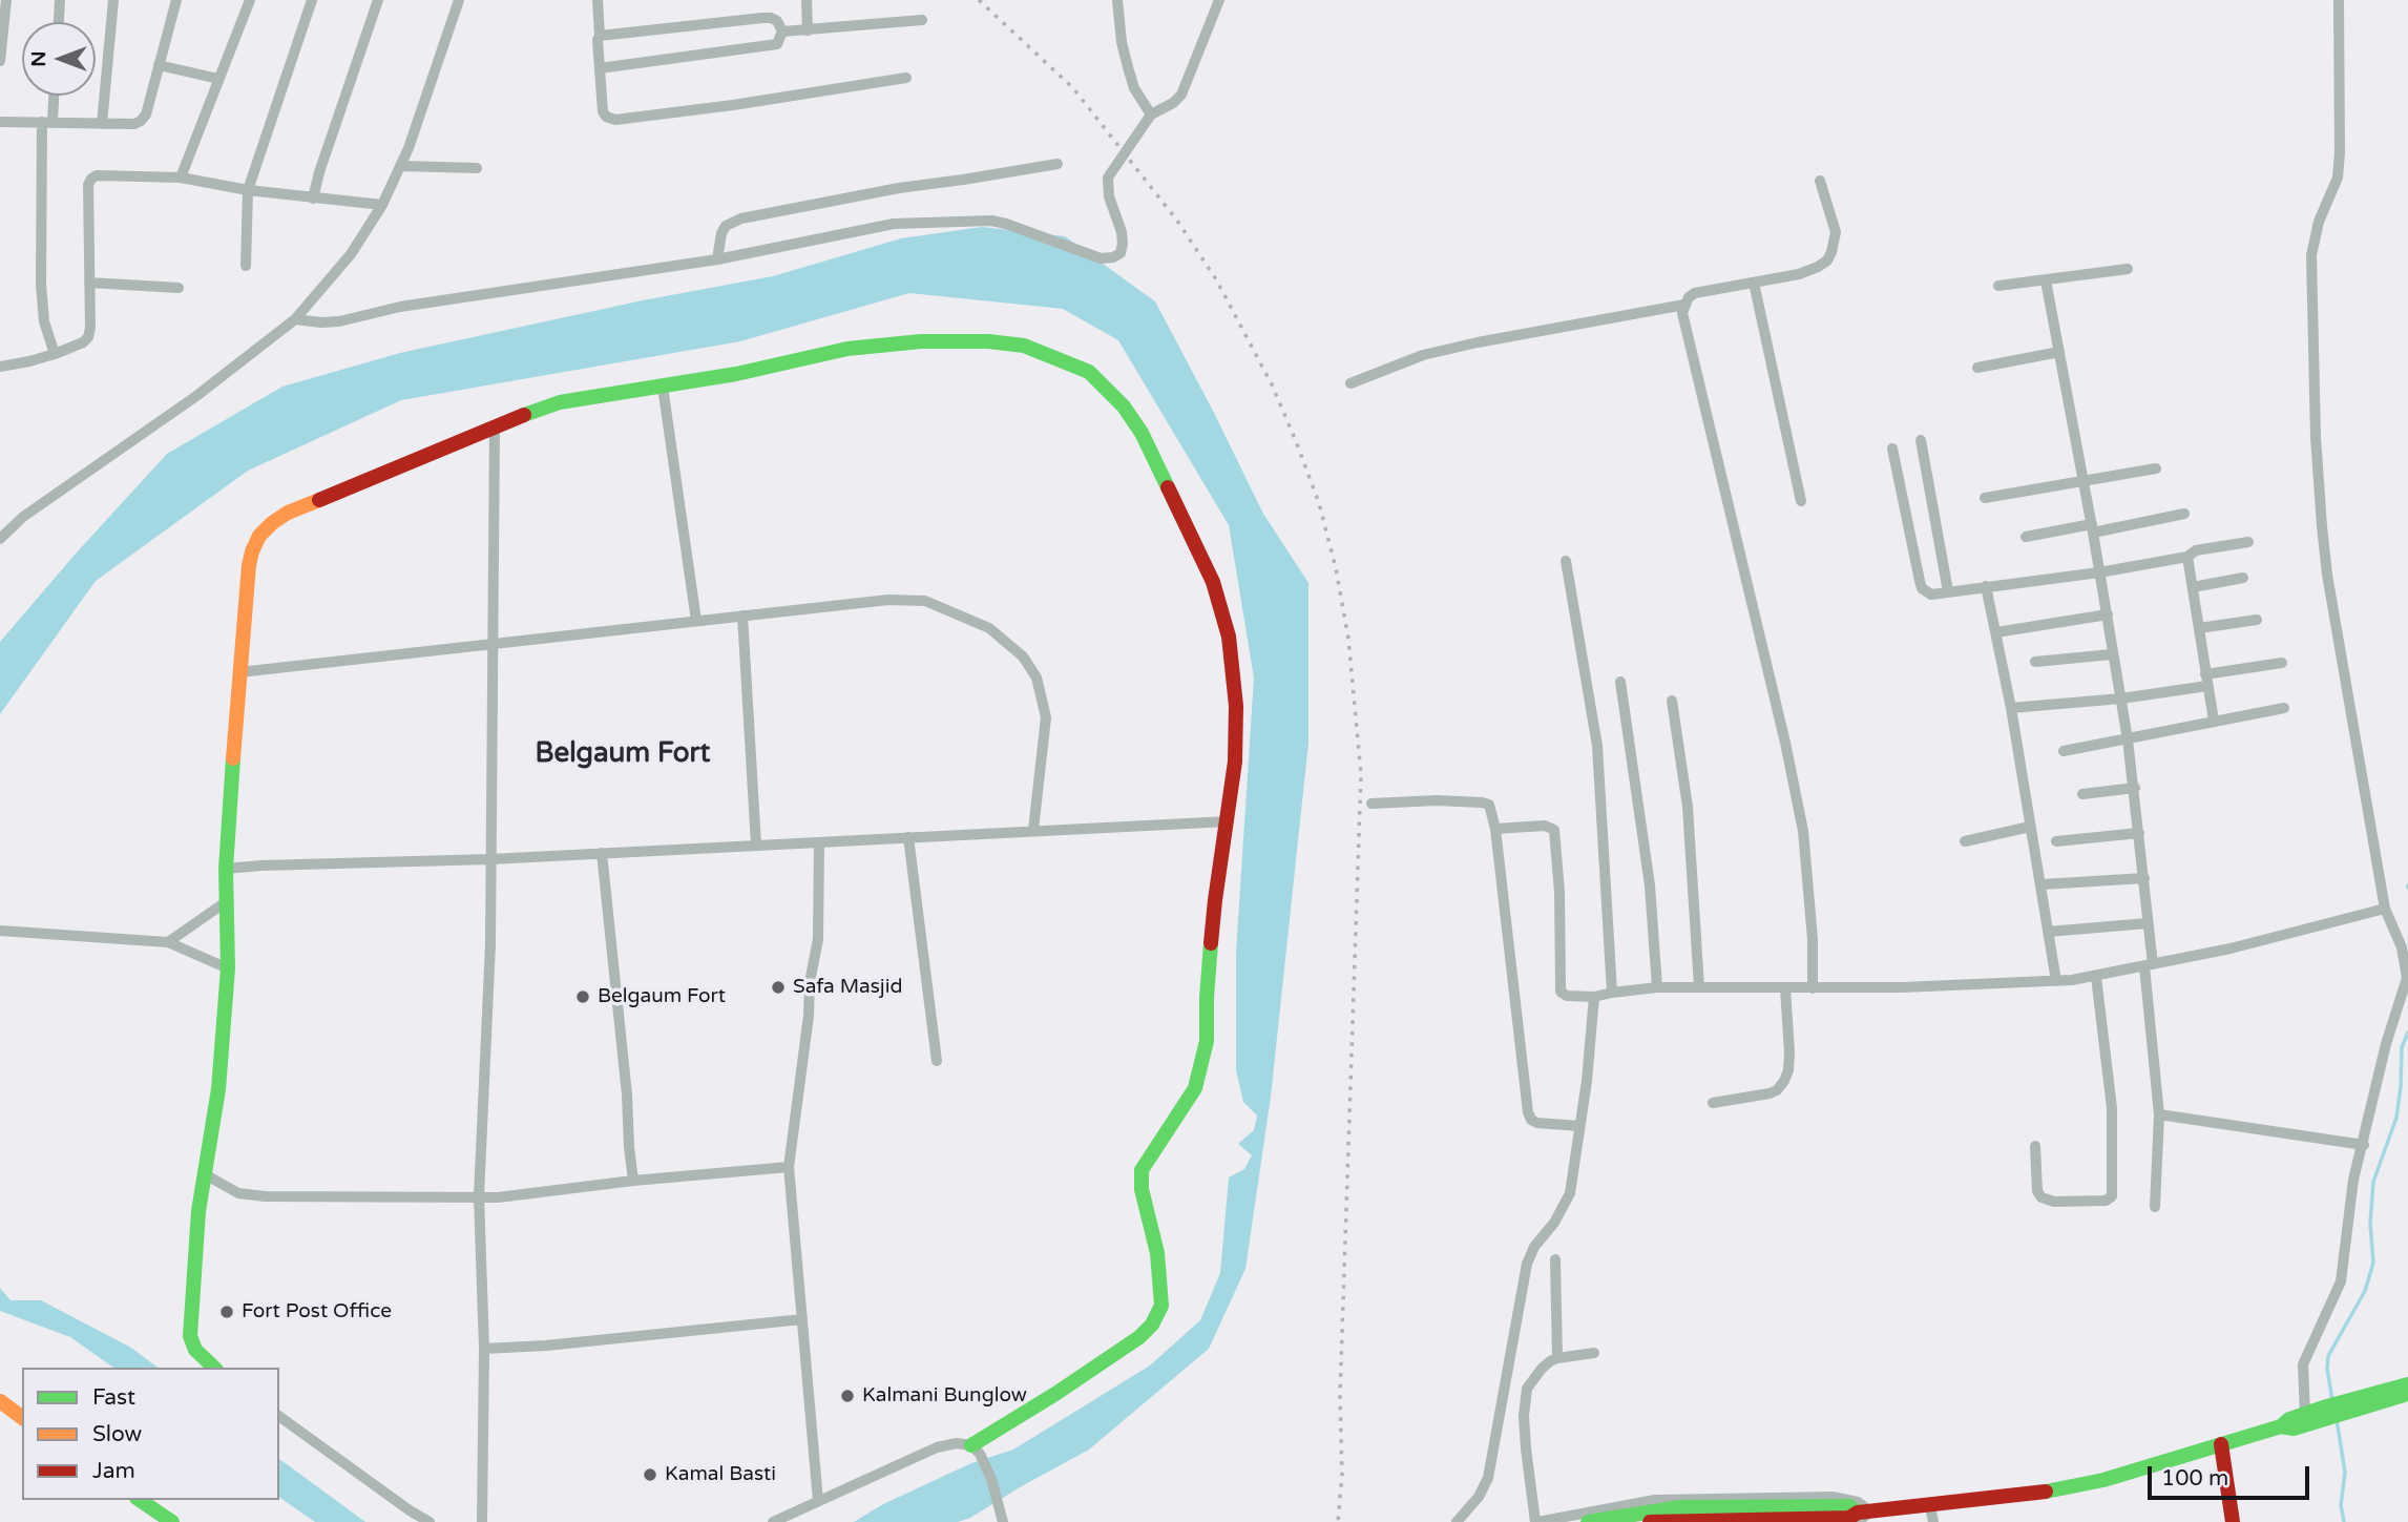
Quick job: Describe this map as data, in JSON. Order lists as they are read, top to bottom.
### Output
{
  "districts": ["Belgaum Fort"],
  "places": [
    "Safa Masjid",
    "Belgaum Fort",
    "Fort Post Office",
    "Kalmani Bunglow",
    "Kamal Basti"
  ],
  "legend": ["Fast", "Slow", "Jam"],
  "scale_bar": "100 m",
  "north": "left"
}
